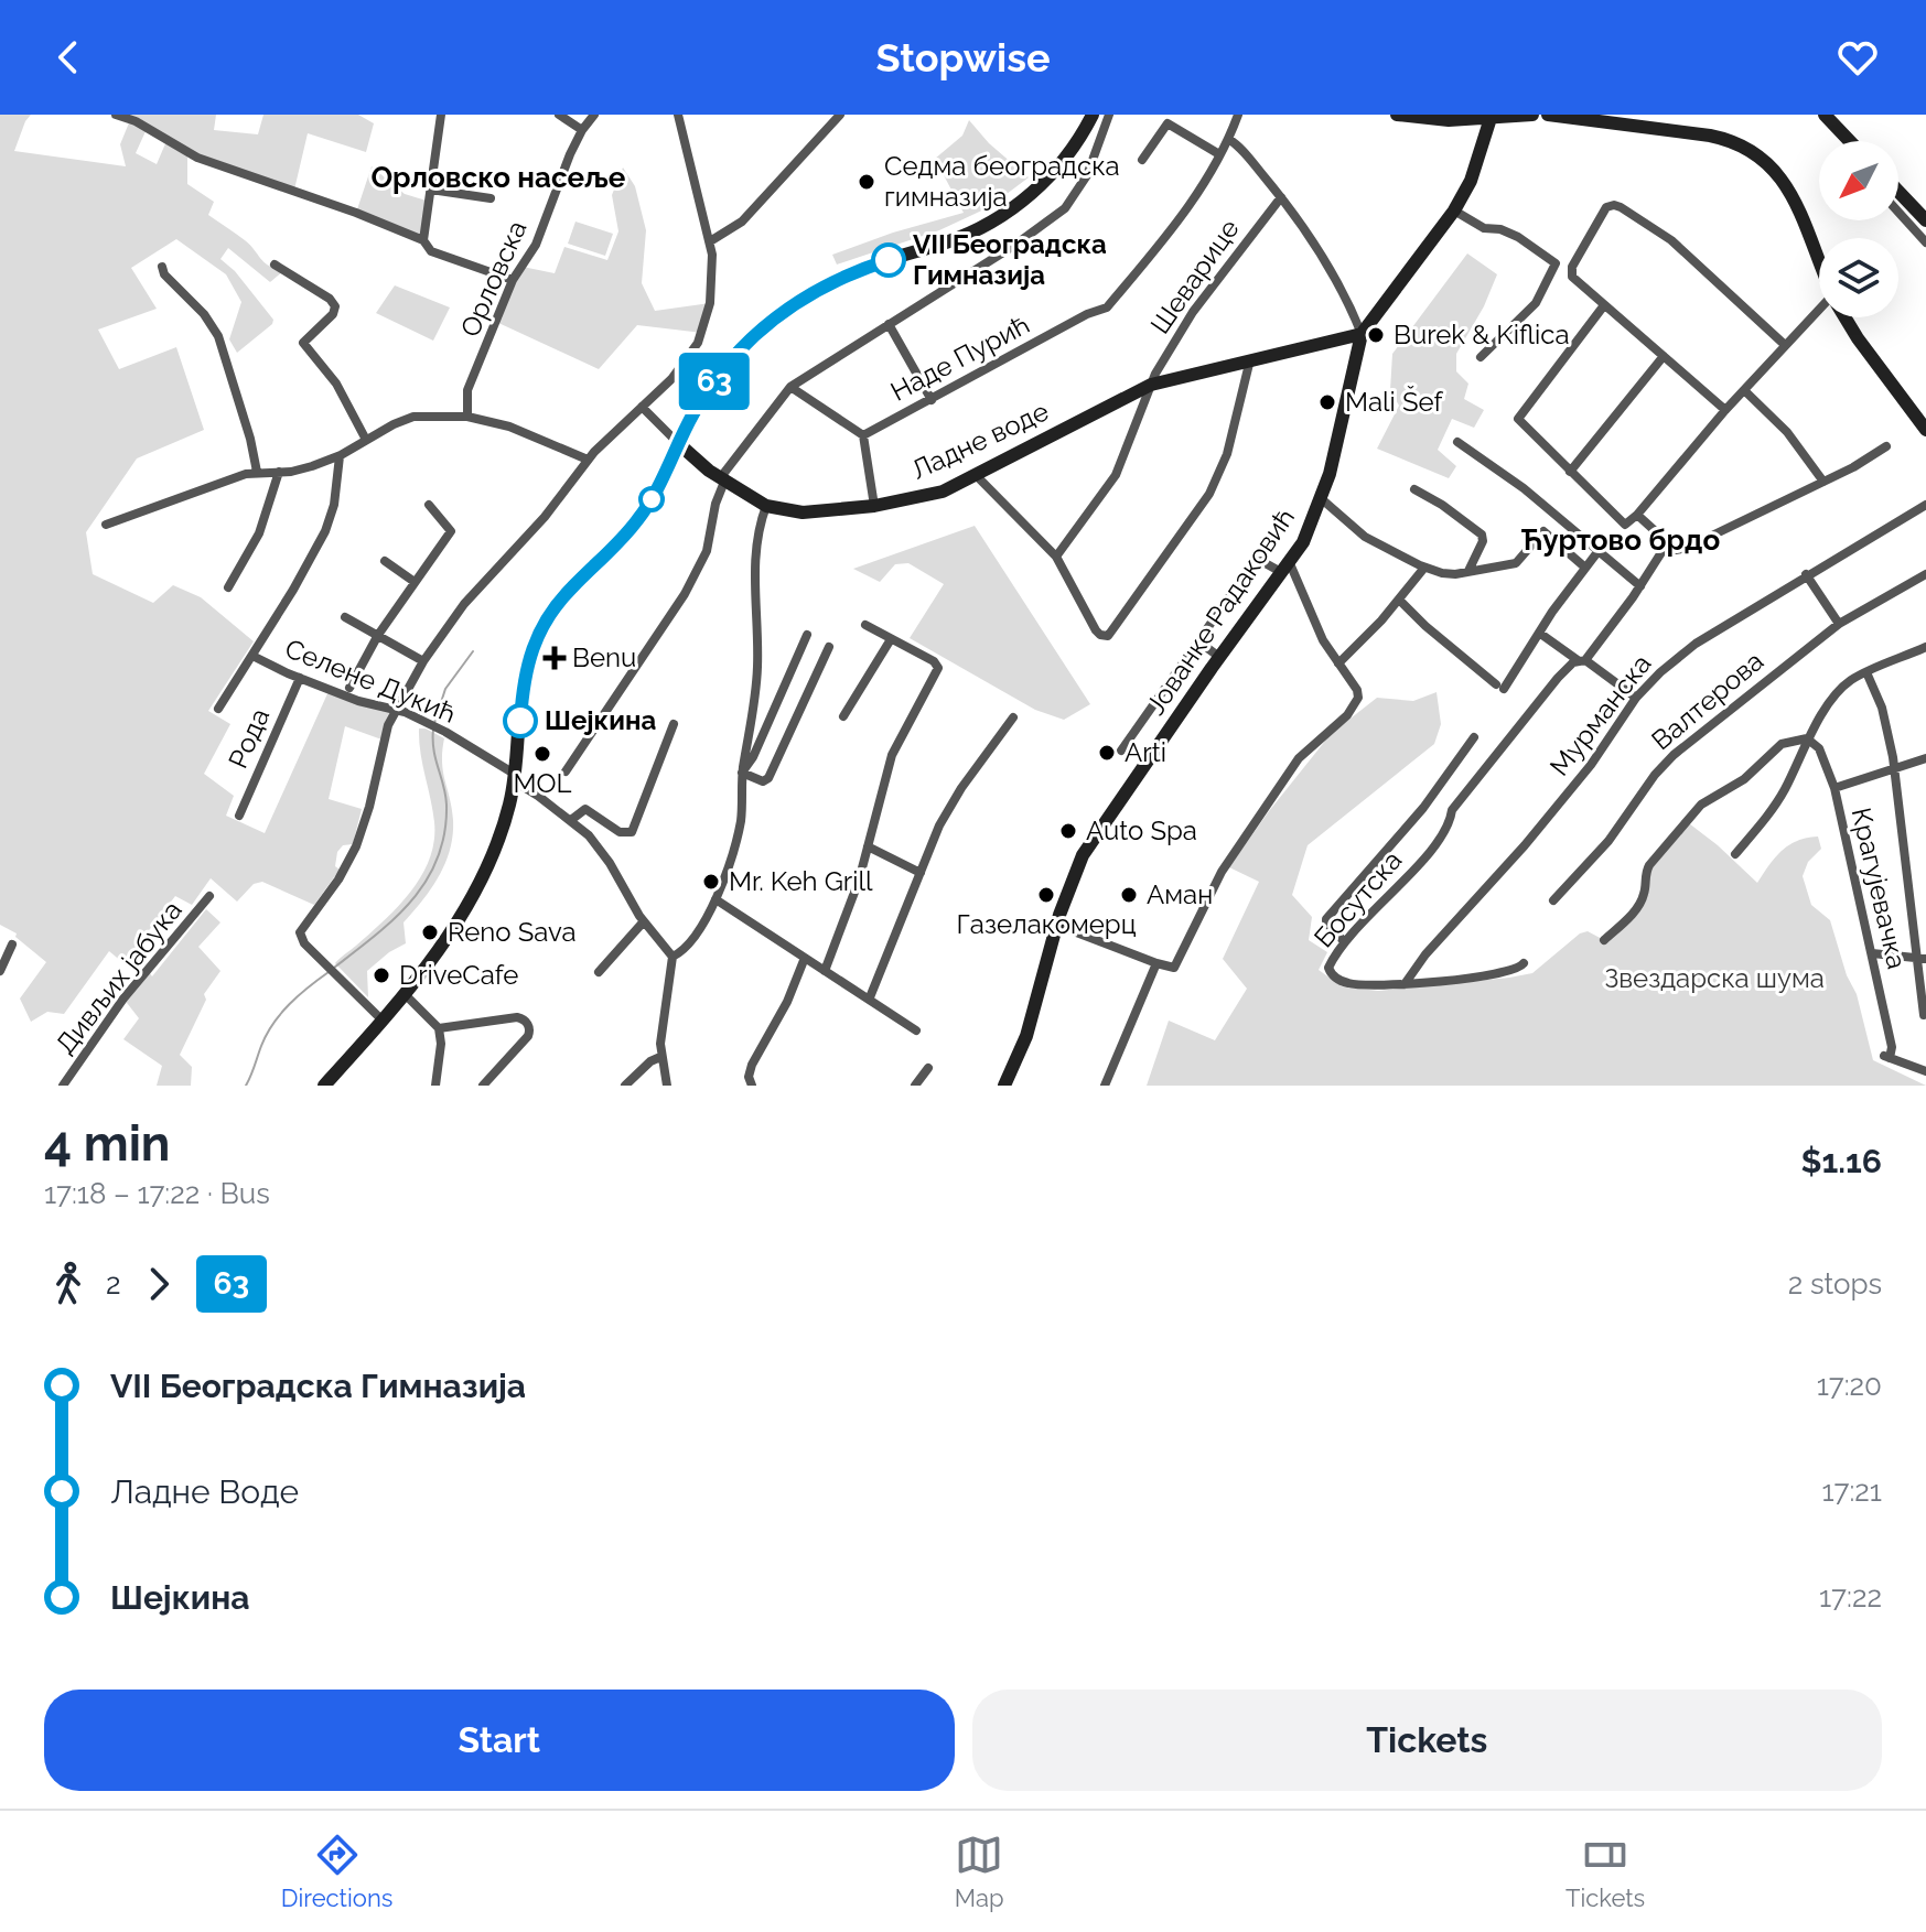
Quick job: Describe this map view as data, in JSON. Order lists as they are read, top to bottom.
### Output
{
  "streets": {
    "main road": ["Ладне воде", "Јованке Радаковић"],
    "street": [
      "Шеварице",
      "Орловска",
      "Наде Пурић",
      "Селене Дукић",
      "Валтерова",
      "Мурманска",
      "Рода",
      "Крагујевачка",
      "Босутска",
      "Дивљих јабука"
    ]
  },
  "crossings": [
    ["Шеварице", "Ладне воде"],
    ["Ладне воде", "Јованке Радаковић"],
    ["Селене Дукић", "Рода"],
    ["Мурманска", "Босутска"]
  ],
  "districts": ["Орловско насеље", "Ћуртово брдо"],
  "parks": ["Звездарска шума"],
  "places": {
    "other": [
      "Седма београдска гимназија",
      "VII Београдска Гимназија",
      "Burek & Kiflica",
      "Mali Šef",
      "Шејкина",
      "Arti",
      "MOL",
      "Auto Spa",
      "Mr. Keh Grill",
      "Газелакомерц",
      "Аман",
      "Reno Sava",
      "DriveCafe"
    ],
    "health": ["Benu"]
  },
  "lines": ["bus line 63"],
  "north": "bottom left",
  "page": {
    "header": "Stopwise",
    "on_map": "63",
    "heading": ["4 min", "17:18 – 17:22 · Bus", "$1.16"],
    "legs": ["2", "63", "2 stops"],
    "list": [
      {
        "name": "VII Београдска Гимназија",
        "value": "17:20"
      },
      {
        "name": "Ладне Воде",
        "value": "17:21"
      },
      {
        "name": "Шејкина",
        "value": "17:22"
      }
    ],
    "buttons": ["Start", "Tickets"],
    "tabs": ["Directions", "Map", "Tickets"]
  }
}
